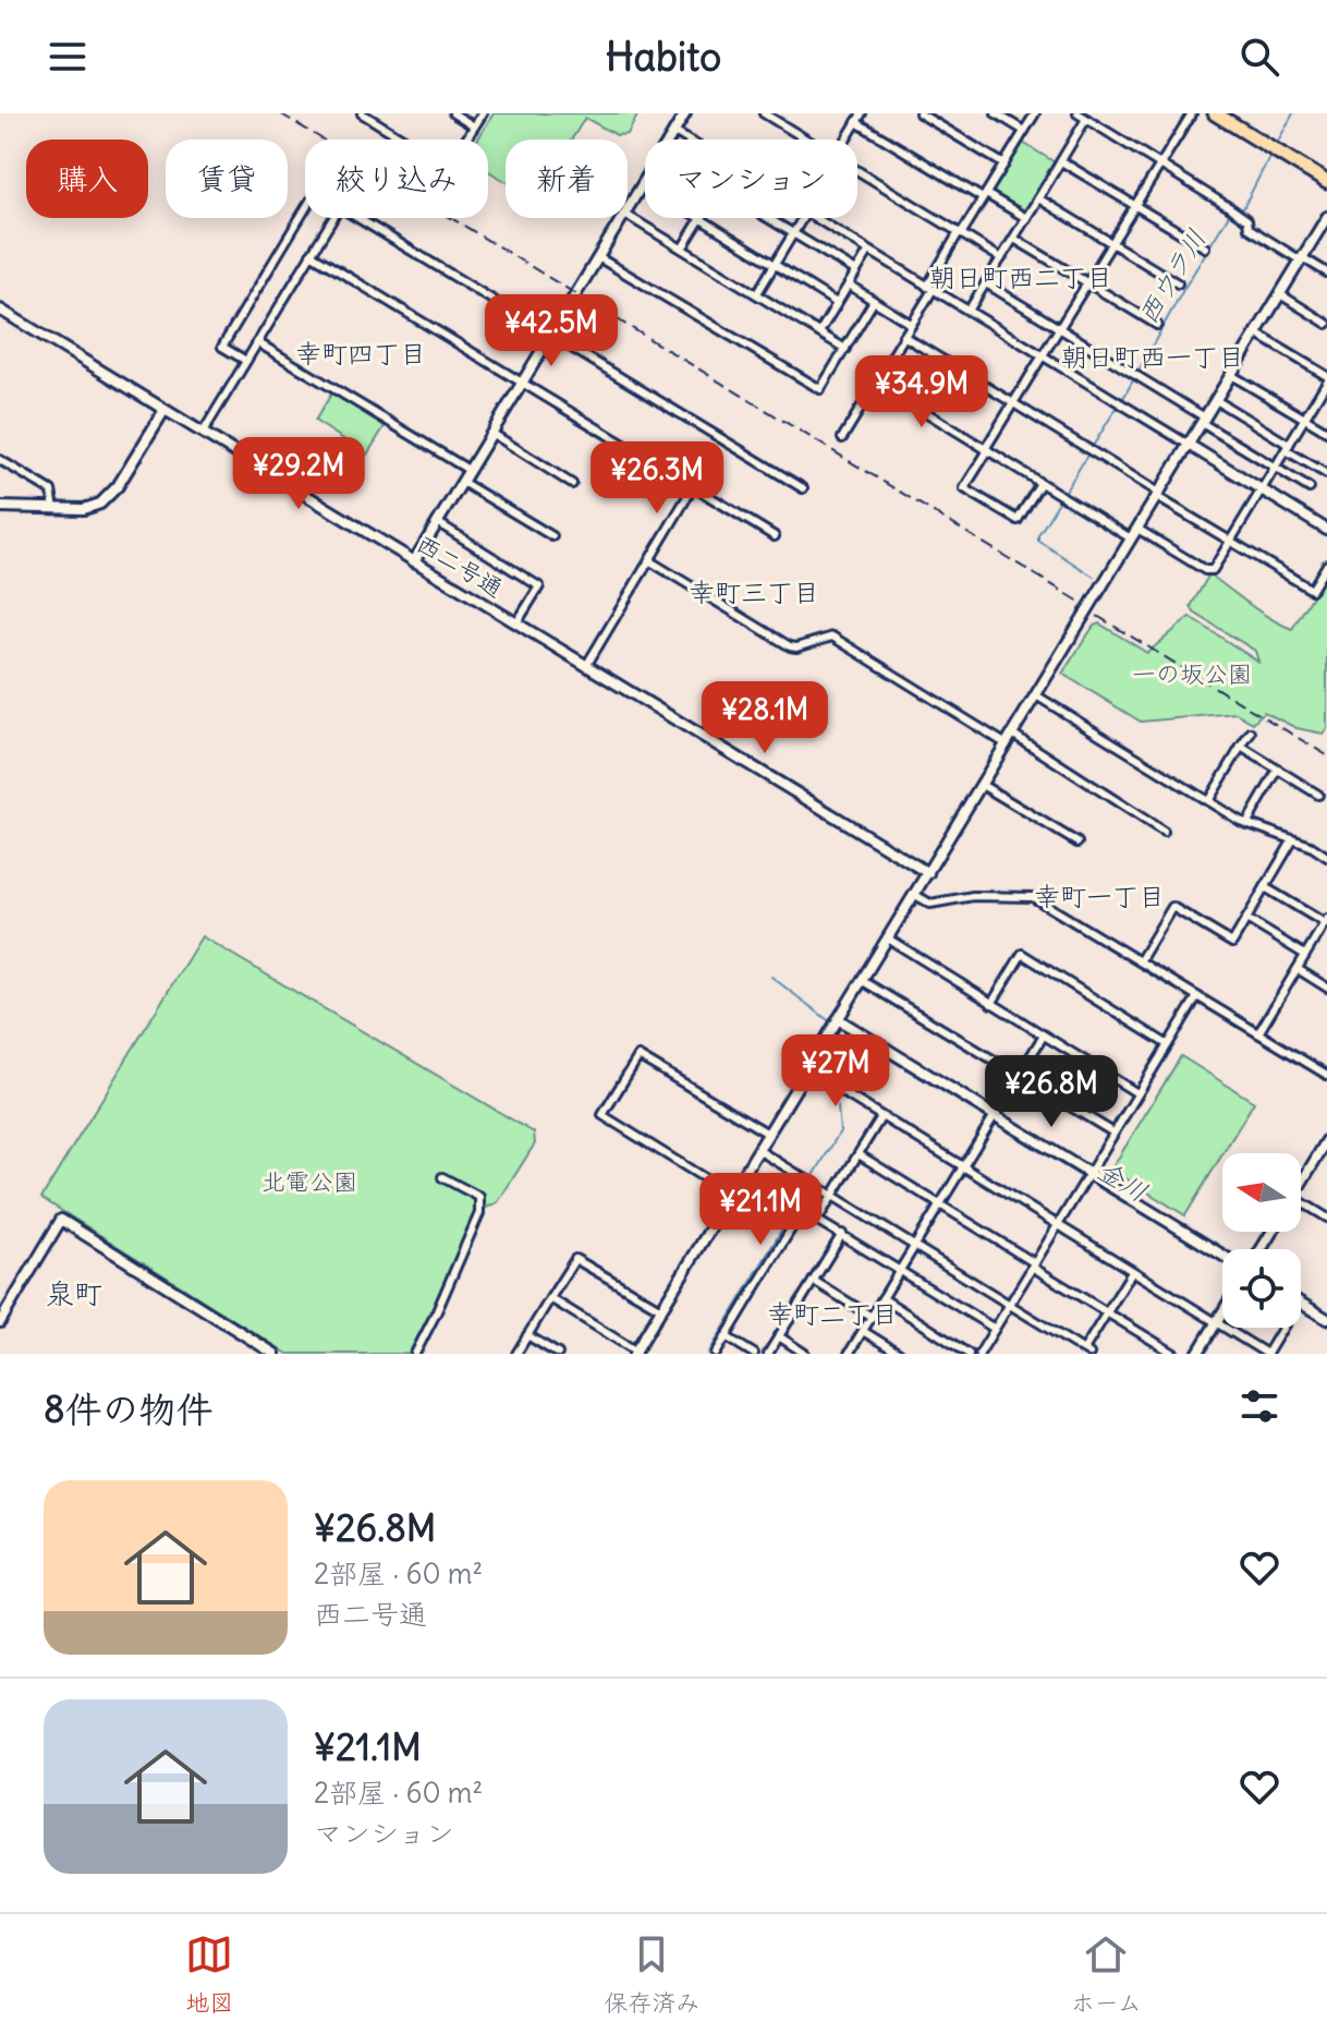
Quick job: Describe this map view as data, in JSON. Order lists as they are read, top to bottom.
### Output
{
  "streets": {
    "street": ["西二号通"]
  },
  "districts": [
    "朝日町西二丁目",
    "幸町四丁目",
    "朝日町西一丁目",
    "幸町三丁目",
    "幸町一丁目",
    "泉町",
    "幸町二丁目"
  ],
  "water": ["西ウラ川", "金川"],
  "parks": ["一の坂公園", "北電公園"],
  "north": "left",
  "page": {
    "header": "Habito",
    "chip": [
      "購入",
      "賃貸",
      "絞り込み",
      "新着",
      "マンション"
    ],
    "price": [
      "¥42.5M",
      "¥34.9M",
      "¥29.2M",
      "¥26.3M",
      "¥28.1M",
      "¥27M",
      "¥26.8M",
      "¥21.1M"
    ],
    "heading": "8件の物件",
    "list": [
      {
        "name": "¥26.8M",
        "note": "2部屋 · 60 m² · 西二号通"
      },
      {
        "name": "¥21.1M",
        "note": "2部屋 · 60 m² · マンション"
      }
    ],
    "tabs": ["地図", "保存済み", "ホーム"]
  }
}
